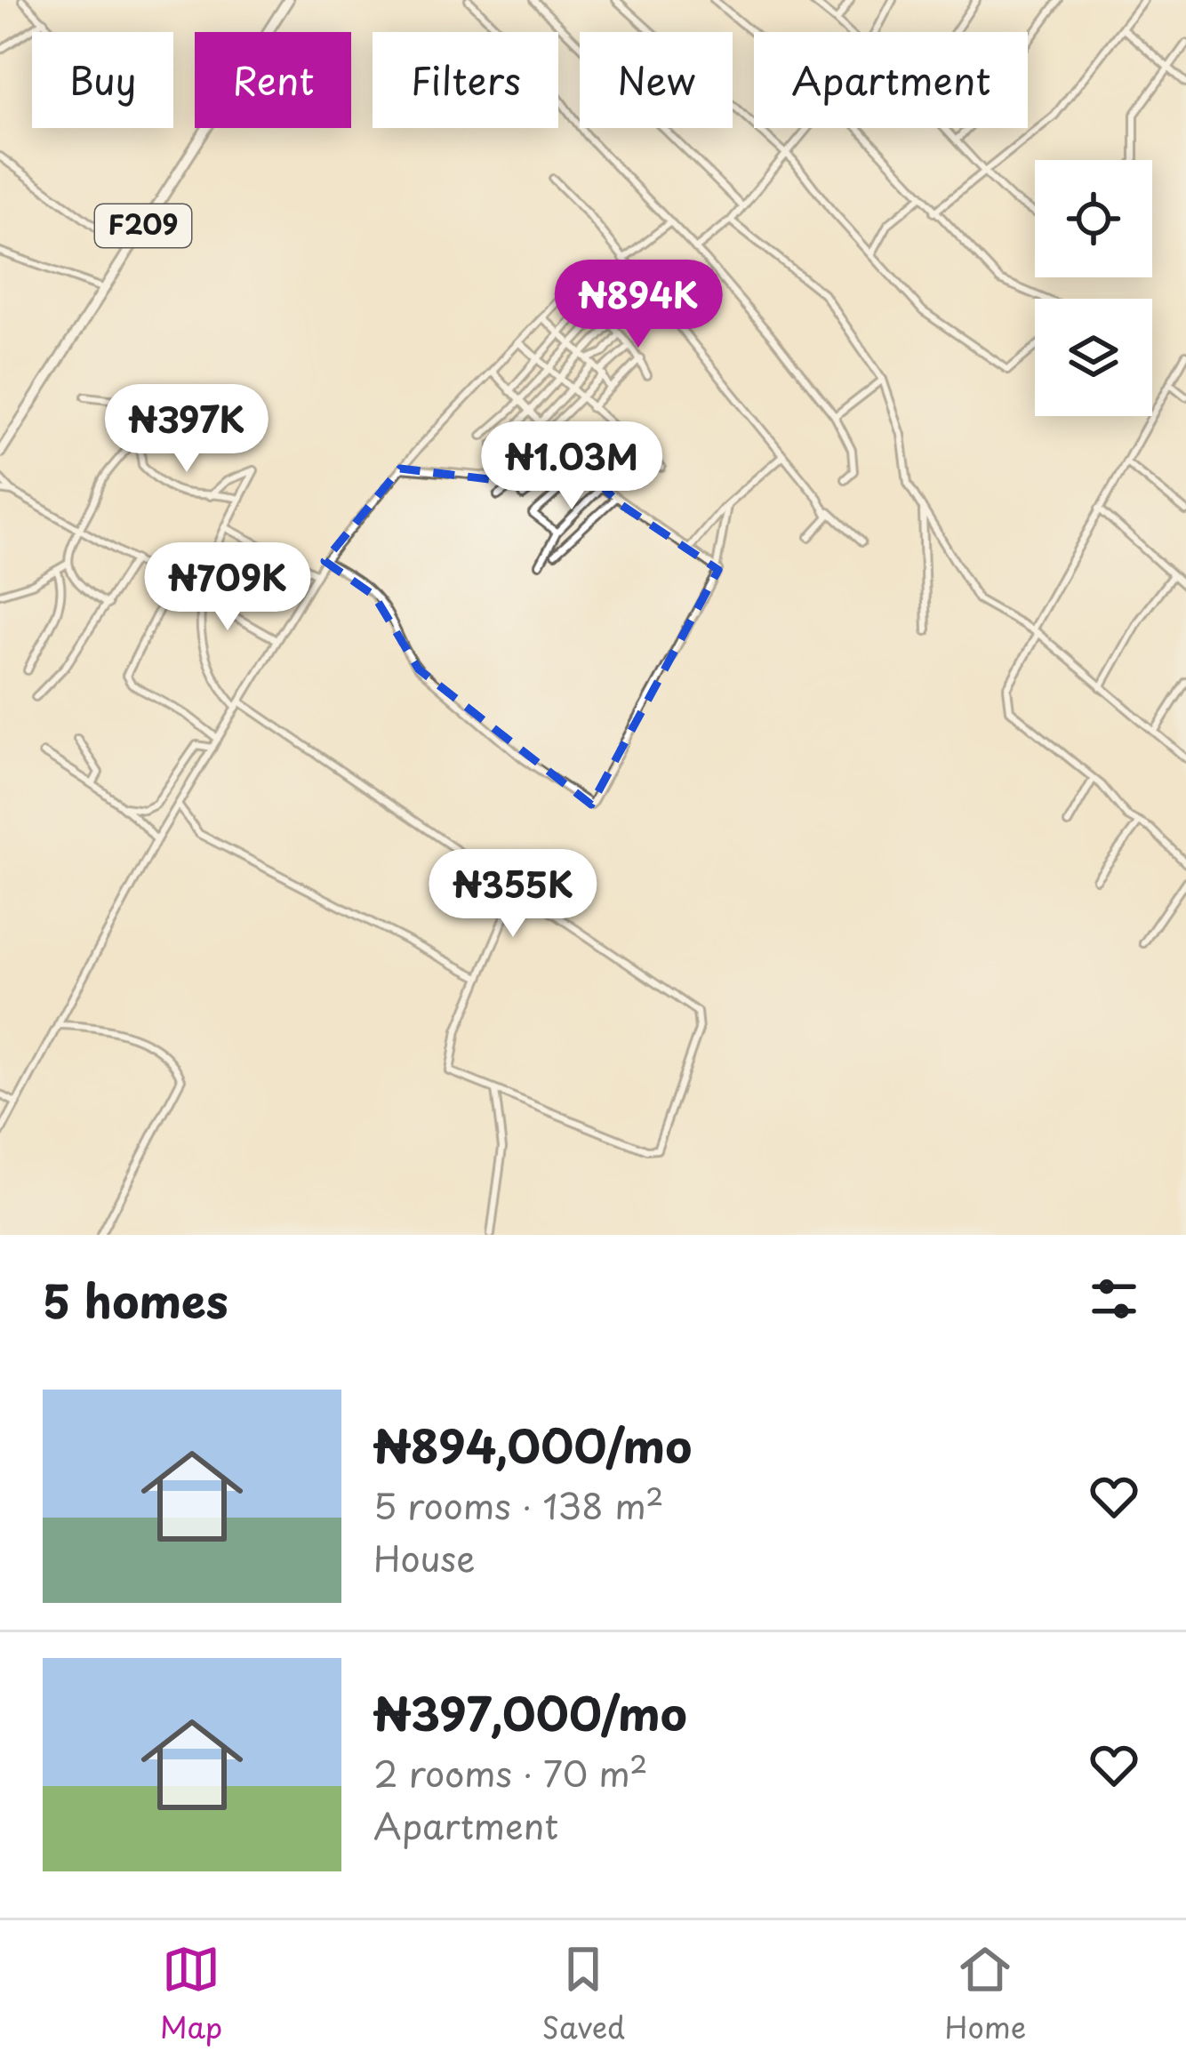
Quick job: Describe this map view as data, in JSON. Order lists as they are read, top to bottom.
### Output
{
  "streets": {
    "main road": ["F209"]
  },
  "page": {
    "chip": [
      "Buy",
      "Rent",
      "Filters",
      "New",
      "Apartment"
    ],
    "price": [
      "₦894K",
      "₦397K",
      "₦1.03M",
      "₦709K",
      "₦355K"
    ],
    "heading": "5 homes",
    "list": [
      {
        "name": "₦894,000/mo",
        "note": "5 rooms · 138 m² · House"
      },
      {
        "name": "₦397,000/mo",
        "note": "2 rooms · 70 m² · Apartment"
      }
    ],
    "tabs": ["Map", "Saved", "Home"]
  }
}
